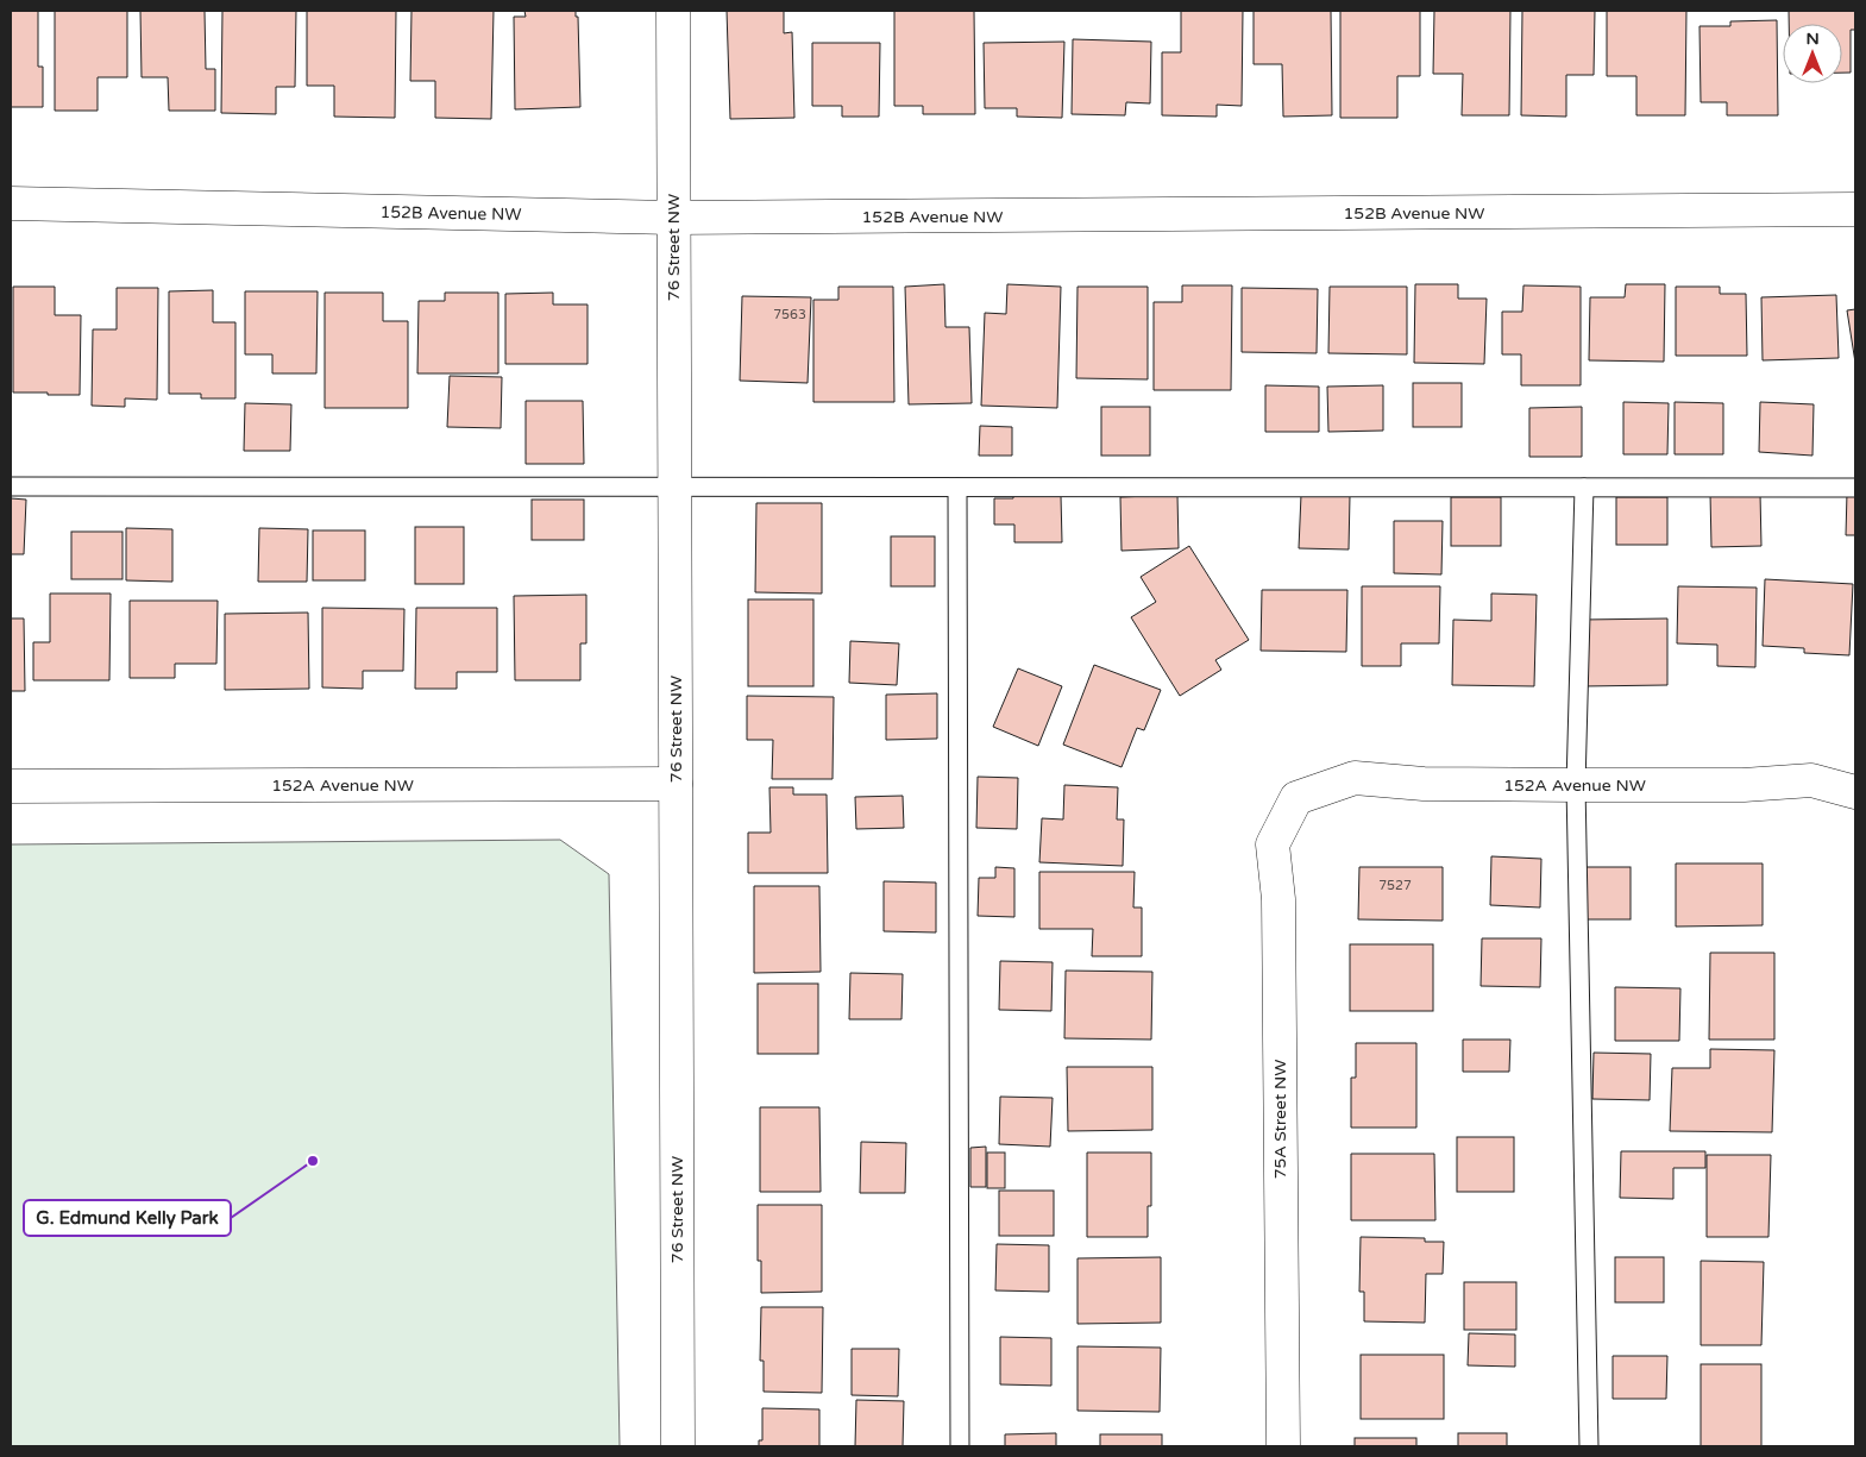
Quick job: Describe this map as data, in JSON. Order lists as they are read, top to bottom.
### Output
{
  "streets": {
    "street": [
      "152B Avenue NW",
      "76 Street NW",
      "152A Avenue NW",
      "75A Street NW"
    ]
  },
  "crossings": [
    ["152B Avenue NW", "76 Street NW"],
    ["76 Street NW", "152A Avenue NW"],
    ["152A Avenue NW", "75A Street NW"]
  ],
  "places": ["G. Edmund Kelly Park"],
  "house_numbers": ["7563", "7527"],
  "north": "top"
}
